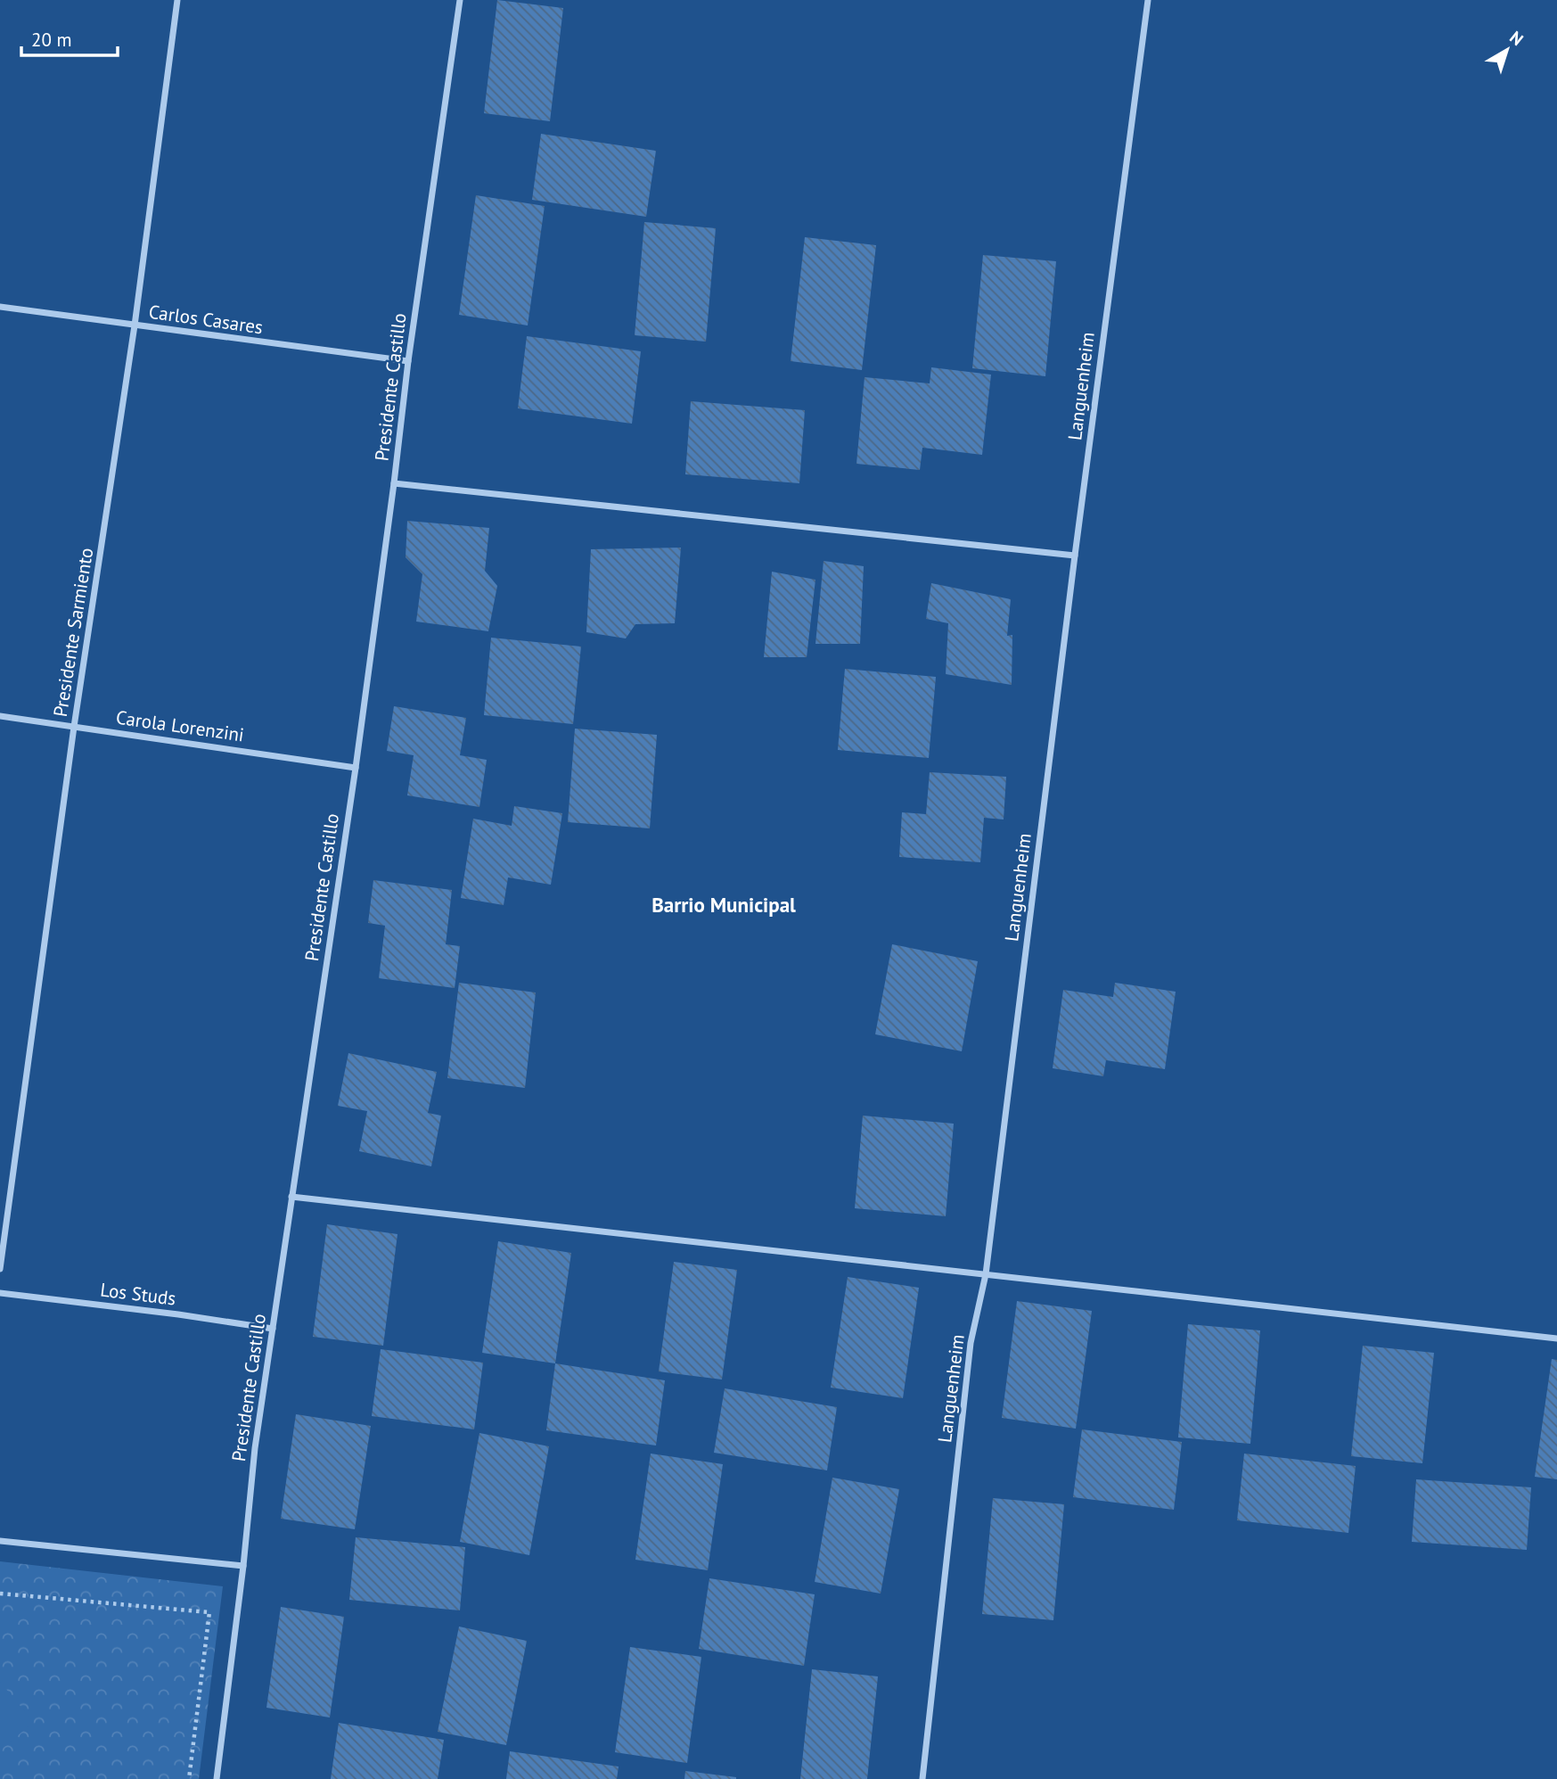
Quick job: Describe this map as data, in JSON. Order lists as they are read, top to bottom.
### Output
{
  "streets": {
    "street": [
      "Carlos Casares",
      "Languenheim",
      "Presidente Castillo",
      "Presidente Sarmiento",
      "Carola Lorenzini",
      "Los Studs"
    ]
  },
  "crossings": [
    ["Carlos Casares", "Presidente Castillo"],
    ["Carlos Casares", "Presidente Sarmiento"],
    ["Presidente Castillo", "Carola Lorenzini"],
    ["Presidente Castillo", "Los Studs"],
    ["Presidente Sarmiento", "Carola Lorenzini"]
  ],
  "districts": ["Barrio Municipal"],
  "scale_bar": "20 m",
  "north": "top right"
}
